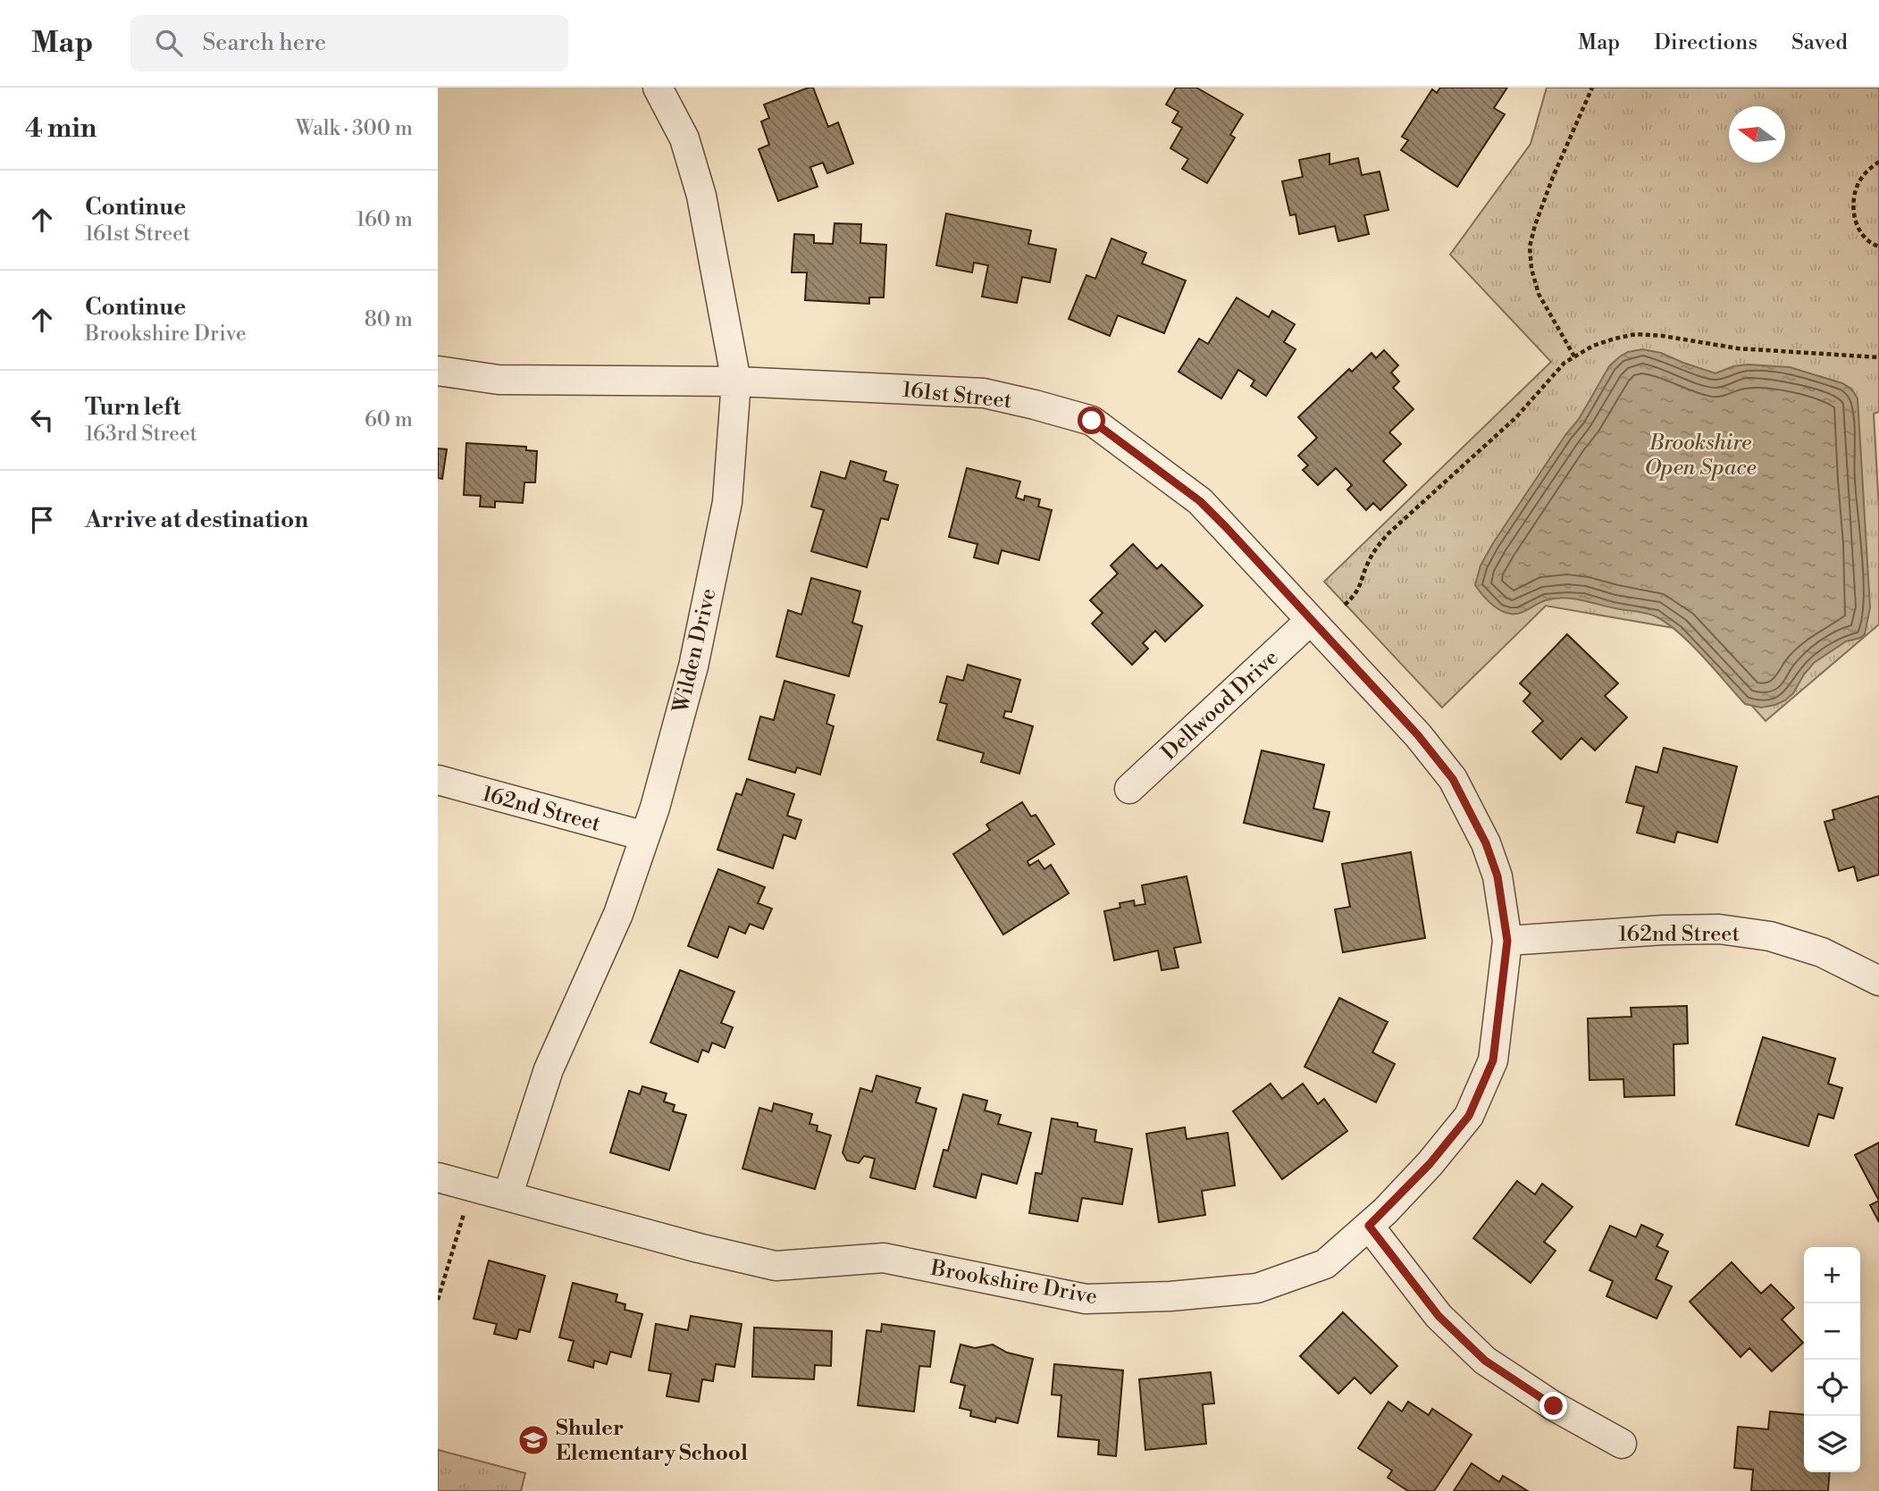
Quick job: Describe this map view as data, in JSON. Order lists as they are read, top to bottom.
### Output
{
  "streets": {
    "street": [
      "161st Street",
      "Wilden Drive",
      "Dellwood Drive",
      "162nd Street",
      "Brookshire Drive"
    ]
  },
  "crossings": [
    ["161st Street", "Wilden Drive"],
    ["161st Street", "Dellwood Drive"],
    ["161st Street", "162nd Street"],
    ["161st Street", "Brookshire Drive"],
    ["Wilden Drive", "162nd Street"],
    ["Wilden Drive", "Brookshire Drive"],
    ["162nd Street", "Brookshire Drive"]
  ],
  "parks": ["Brookshire Open Space"],
  "places": {
    "school or university": ["Shuler Elementary School"]
  },
  "north": "left",
  "page": {
    "header": "Map",
    "search": "Search here",
    "nav": ["Map", "Directions", "Saved"],
    "heading": ["4 min", "Walk · 300 m"],
    "list": [
      ["Continue", "161st Street", "160 m"],
      ["Continue", "Brookshire Drive", "80 m"],
      ["Turn left", "163rd Street", "60 m"],
      "Arrive at destination"
    ],
    "map_buttons": ["+", "−"]
  }
}
